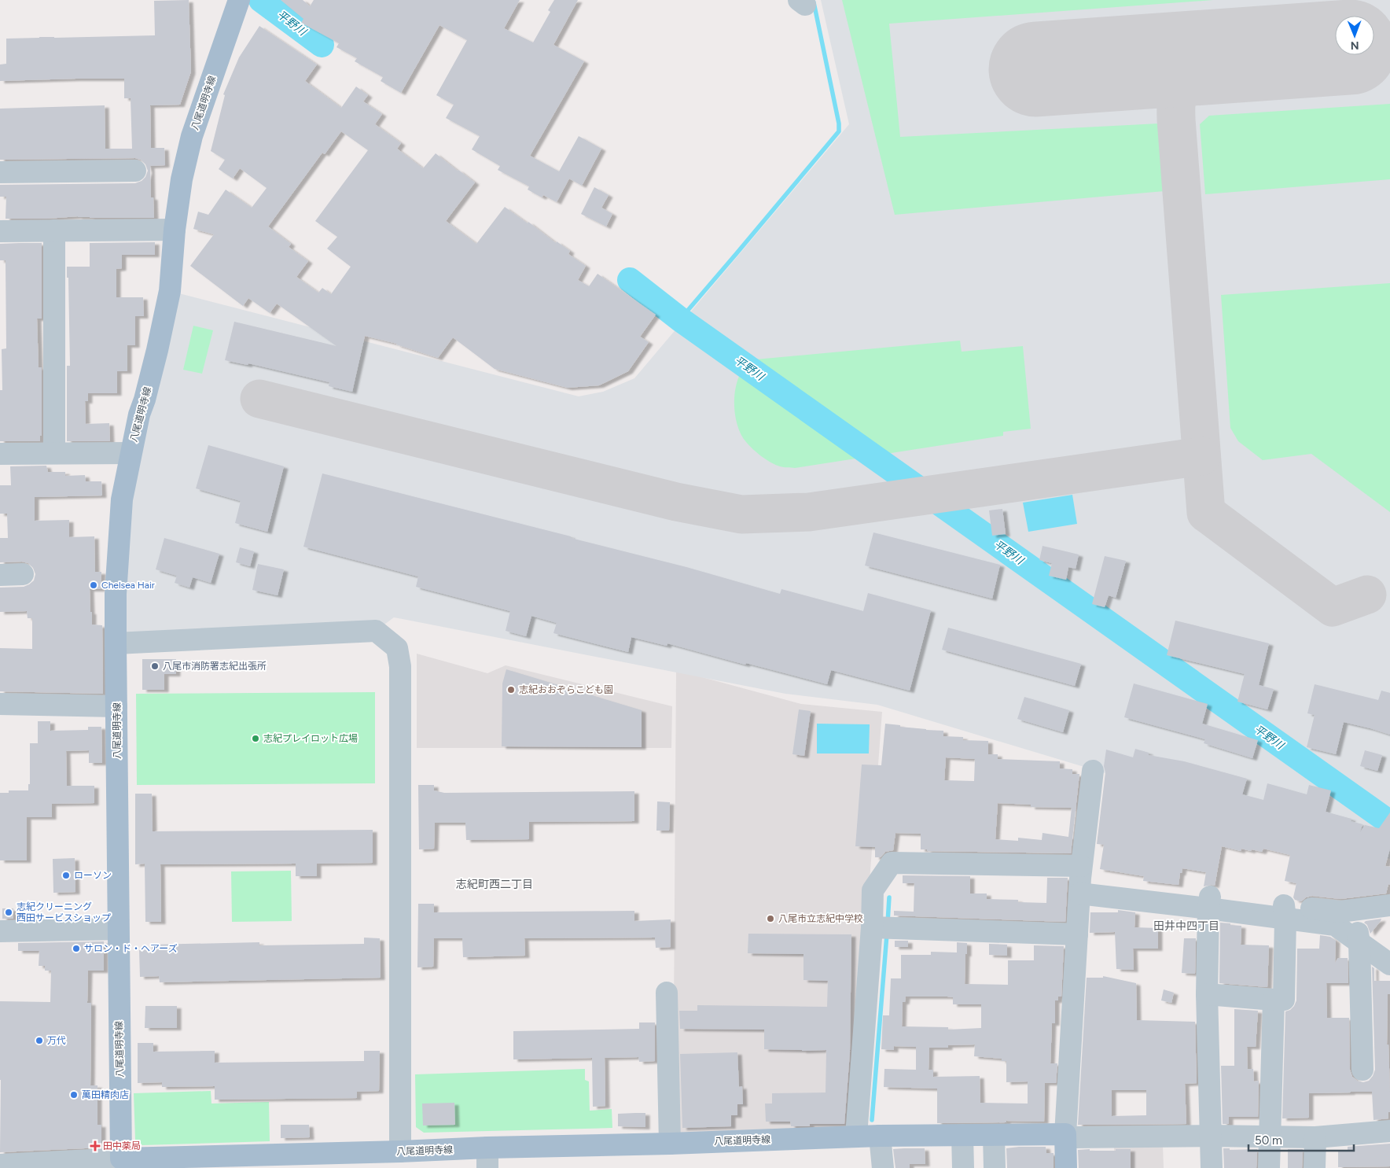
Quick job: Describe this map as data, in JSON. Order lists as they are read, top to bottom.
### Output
{
  "streets": {
    "main road": ["八尾道明寺線"]
  },
  "districts": ["志紀町西二丁目", "田井中四丁目"],
  "water": ["平野川"],
  "places": {
    "other": [
      "Chelsea Hair",
      "八尾市消防署志紀出張所",
      "志紀おおぞらこども園",
      "志紀プレイロット広場",
      "ローソン",
      "志紀クリーニング 西田サービスショップ",
      "八尾市立志紀中学校",
      "サロン・ド・ヘアーズ",
      "万代",
      "萬田精肉店"
    ],
    "health": ["田中薬局"]
  },
  "scale_bar": "50 m",
  "north": "bottom"
}
